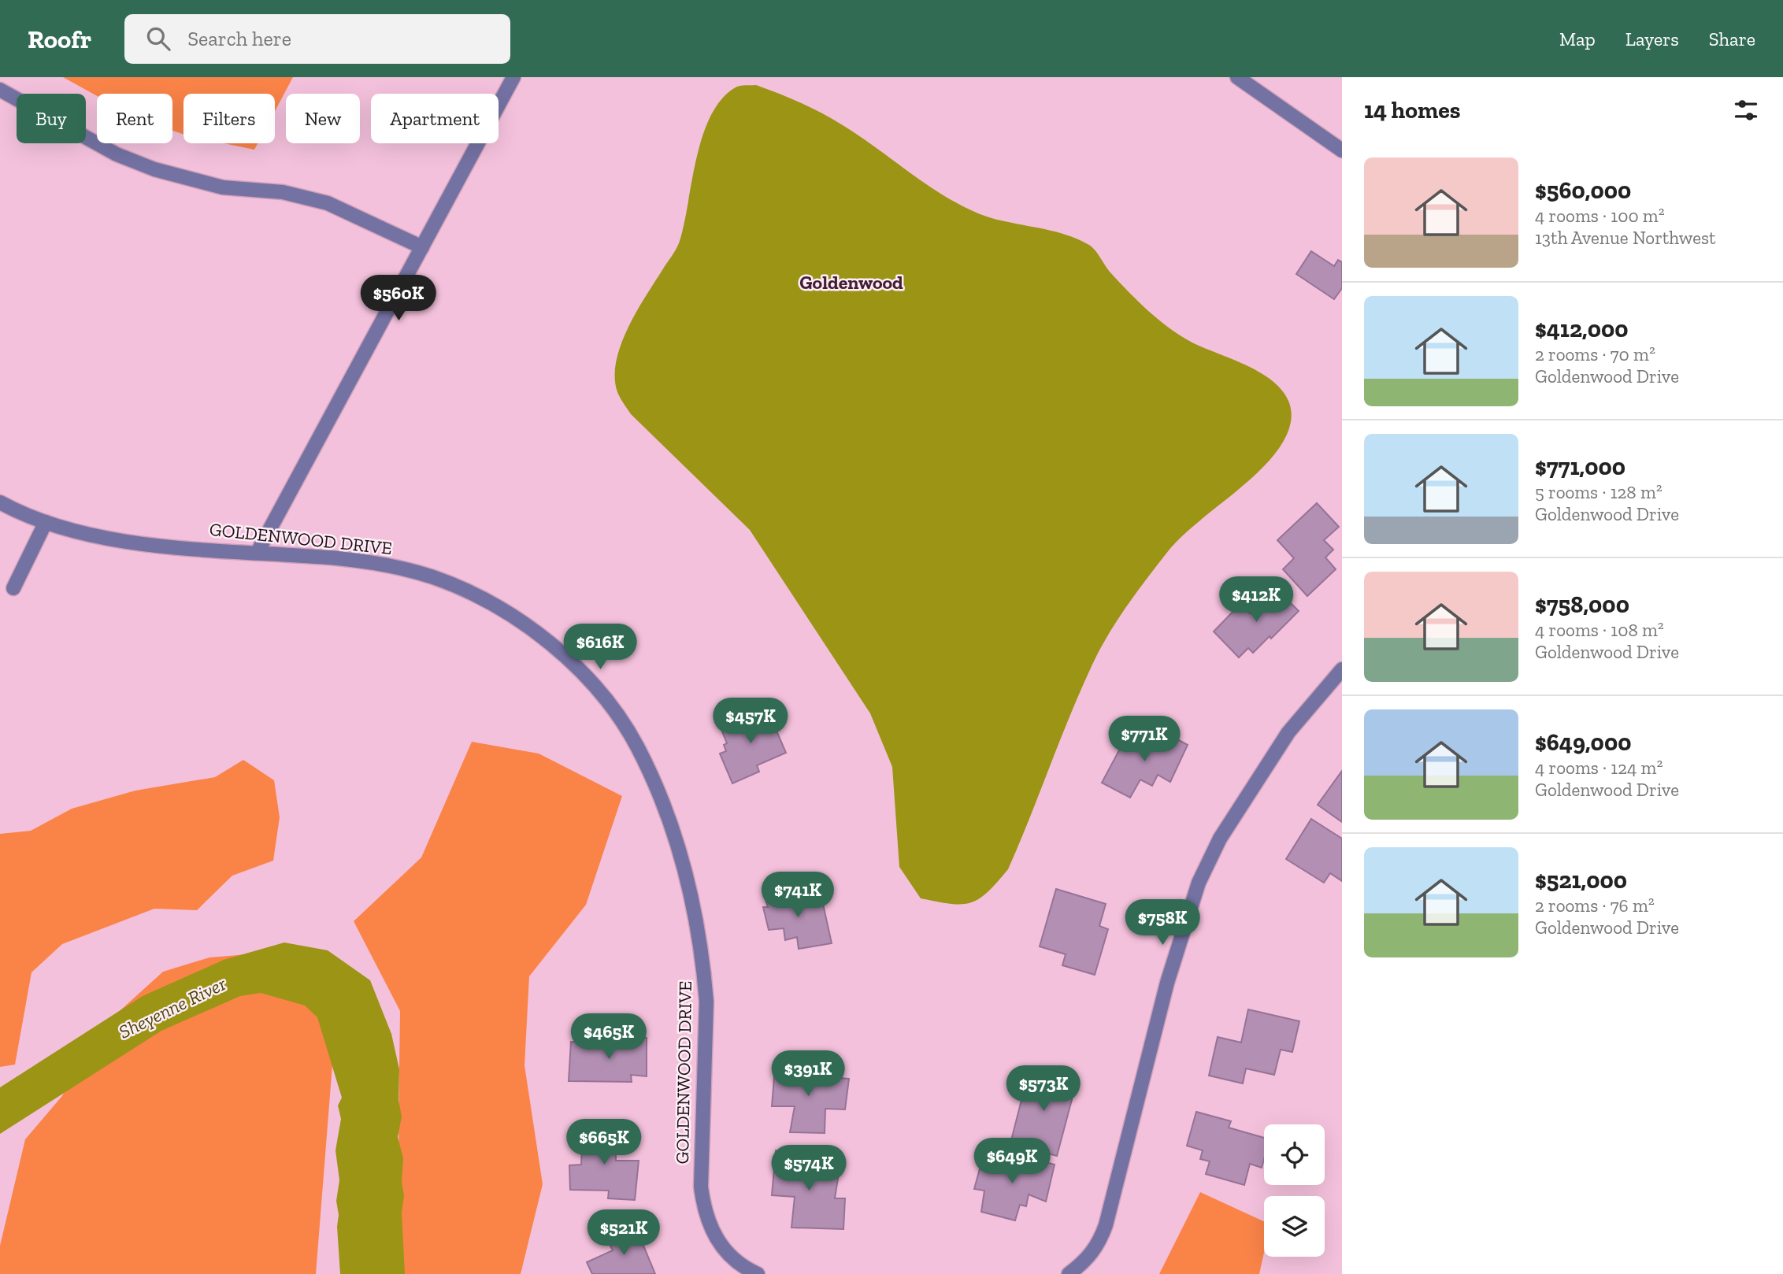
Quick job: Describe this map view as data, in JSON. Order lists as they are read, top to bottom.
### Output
{
  "streets": {
    "street": ["GOLDENWOOD DRIVE"]
  },
  "districts": ["Goldenwood"],
  "water": ["Sheyenne River"],
  "page": {
    "header": "Roofr",
    "search": "Search here",
    "nav": ["Map", "Layers", "Share"],
    "heading": "14 homes",
    "chip": [
      "Buy",
      "Rent",
      "Filters",
      "New",
      "Apartment"
    ],
    "list": [
      {
        "name": "$560,000",
        "note": "4 rooms · 100 m² · 13th Avenue Northwest"
      },
      {
        "name": "$412,000",
        "note": "2 rooms · 70 m² · Goldenwood Drive"
      },
      {
        "name": "$771,000",
        "note": "5 rooms · 128 m² · Goldenwood Drive"
      },
      {
        "name": "$758,000",
        "note": "4 rooms · 108 m² · Goldenwood Drive"
      },
      {
        "name": "$649,000",
        "note": "4 rooms · 124 m² · Goldenwood Drive"
      },
      {
        "name": "$521,000",
        "note": "2 rooms · 76 m² · Goldenwood Drive"
      }
    ],
    "price": [
      "$560K",
      "$412K",
      "$616K",
      "$457K",
      "$771K",
      "$741K",
      "$758K",
      "$465K",
      "$391K",
      "$573K",
      "$665K",
      "$649K",
      "$574K",
      "$521K"
    ]
  }
}
